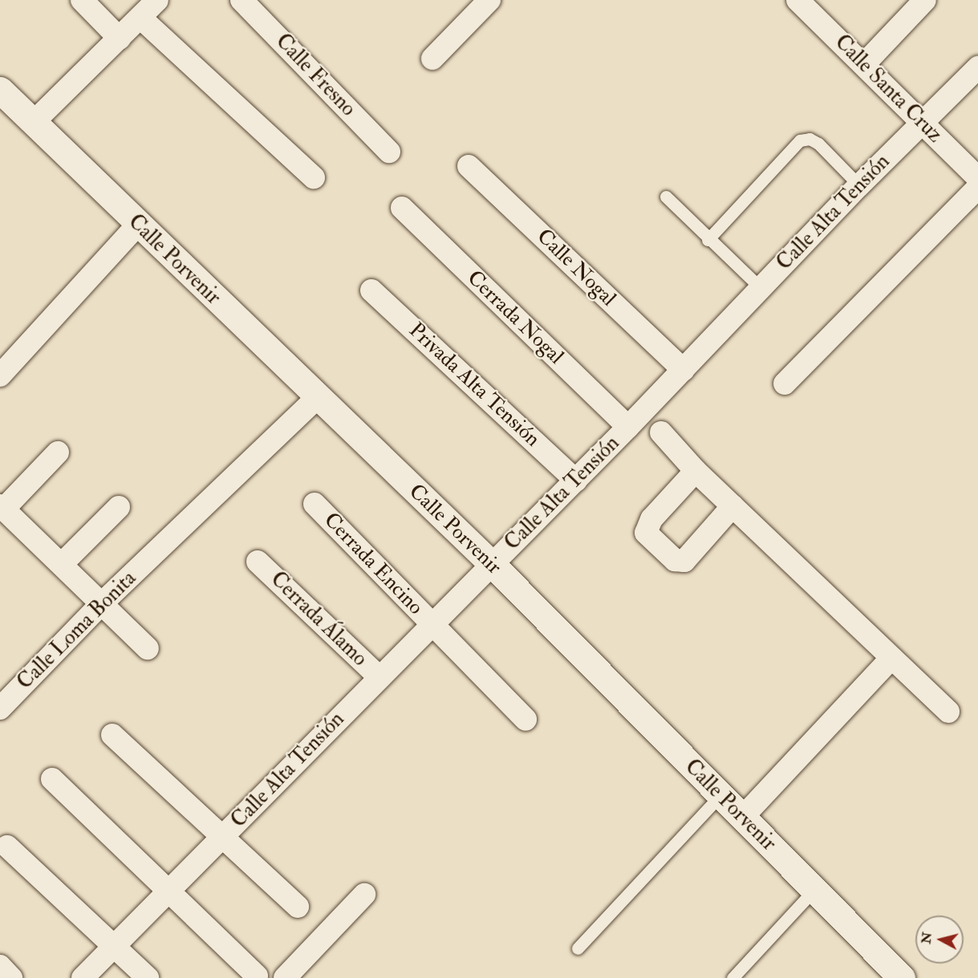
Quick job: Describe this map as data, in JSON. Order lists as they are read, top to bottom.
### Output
{
  "streets": {
    "street": [
      "Calle Fresno",
      "Calle Santa Cruz",
      "Calle Alta Tensión",
      "Calle Porvenir",
      "Calle Nogal",
      "Cerrada Nogal",
      "Privada Alta Tensión",
      "Cerrada Encino",
      "Cerrada Álamo",
      "Calle Loma Bonita"
    ]
  },
  "crossings": [
    ["Calle Santa Cruz", "Calle Alta Tensión"],
    ["Calle Alta Tensión", "Calle Porvenir"],
    ["Calle Alta Tensión", "Calle Nogal"],
    ["Calle Alta Tensión", "Cerrada Nogal"],
    ["Calle Alta Tensión", "Privada Alta Tensión"],
    ["Calle Alta Tensión", "Cerrada Encino"],
    ["Calle Alta Tensión", "Cerrada Álamo"],
    ["Calle Porvenir", "Calle Loma Bonita"]
  ],
  "north": "left"
}
